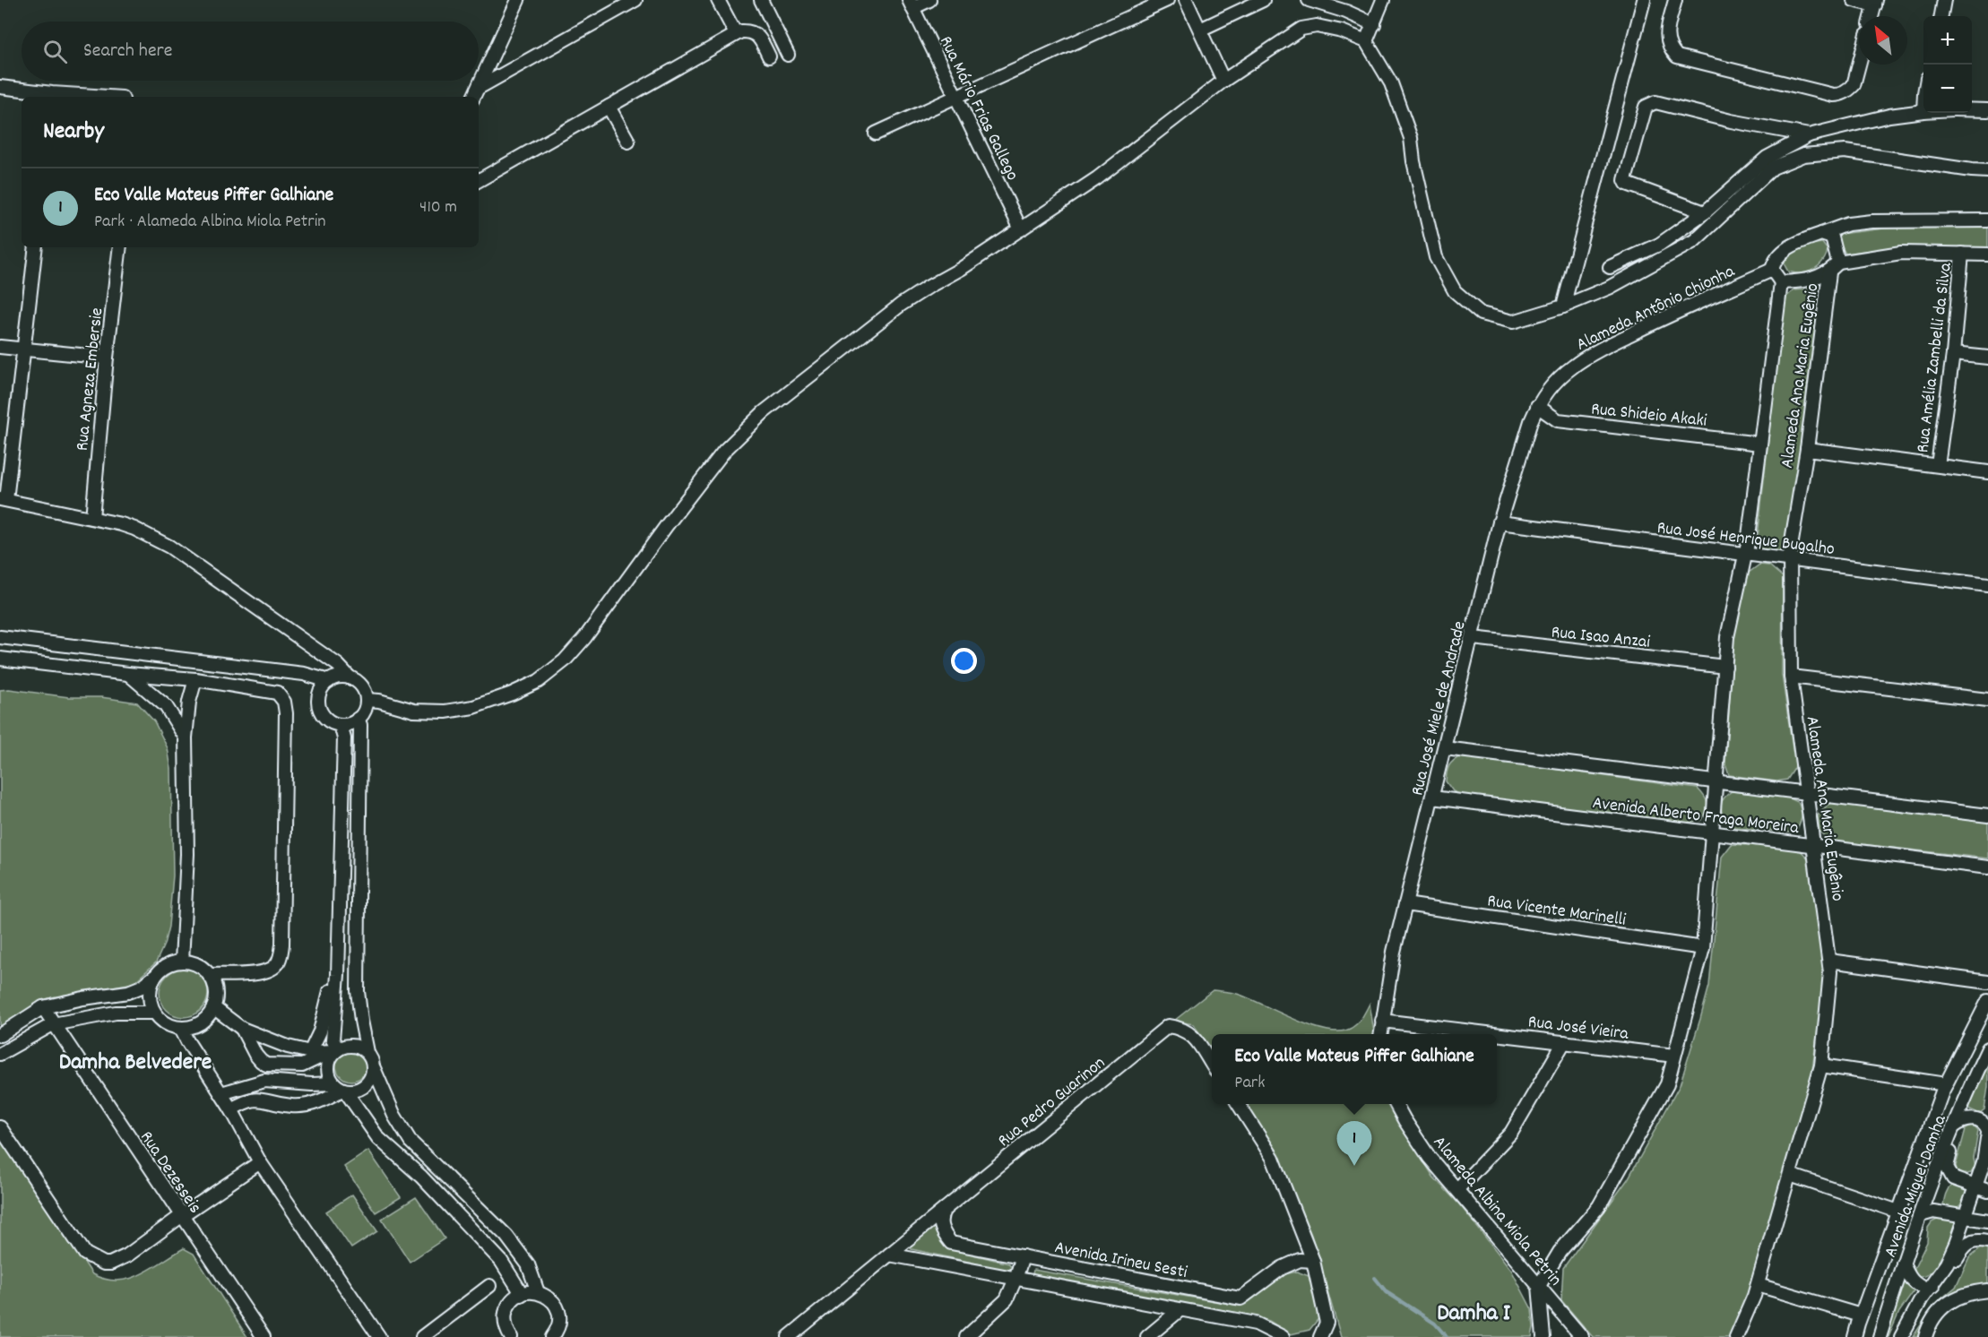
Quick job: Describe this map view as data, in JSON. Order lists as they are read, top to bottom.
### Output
{
  "streets": {
    "street": [
      "Rua Mário Frias Gallego",
      "Alameda Antônio Chionha",
      "Rua Amélia Zambelli da Silva",
      "Alameda Ana Maria Eugênio",
      "Rua Agneza Embersie",
      "Rua Shideio Akaki",
      "Rua José Henrique Bugalho",
      "Rua Isao Anzai",
      "Rua José Miele de Andrade",
      "Avenida Alberto Fraga Moreira",
      "Rua Vicente Marinelli",
      "Rua José Vieira",
      "Rua Pedro Guarinon",
      "Rua Dezesseis",
      "Avenida Miguel Damha",
      "Alameda Albina Miola Petrin",
      "Avenida Irineu Sesti"
    ]
  },
  "crossings": [
    ["Alameda Antônio Chionha", "Rua Shideio Akaki"],
    ["Alameda Antônio Chionha", "Rua José Miele de Andrade"],
    ["Alameda Ana Maria Eugênio", "Rua Shideio Akaki"],
    ["Alameda Ana Maria Eugênio", "Rua José Henrique Bugalho"],
    ["Alameda Ana Maria Eugênio", "Rua Isao Anzai"],
    ["Alameda Ana Maria Eugênio", "Avenida Alberto Fraga Moreira"],
    ["Alameda Ana Maria Eugênio", "Rua Vicente Marinelli"],
    ["Alameda Ana Maria Eugênio", "Rua José Vieira"],
    ["Alameda Ana Maria Eugênio", "Alameda Albina Miola Petrin"],
    ["Rua Shideio Akaki", "Rua José Miele de Andrade"],
    ["Rua José Henrique Bugalho", "Rua José Miele de Andrade"],
    ["Rua Isao Anzai", "Rua José Miele de Andrade"],
    ["Rua José Miele de Andrade", "Avenida Alberto Fraga Moreira"],
    ["Rua José Miele de Andrade", "Rua Vicente Marinelli"],
    ["Rua José Miele de Andrade", "Rua José Vieira"],
    ["Rua Pedro Guarinon", "Avenida Irineu Sesti"]
  ],
  "districts": ["Damha Belvedere", "Damha I"],
  "north": "top left",
  "page": {
    "map_buttons": ["+", "−"],
    "search": "Search here",
    "heading": "Nearby",
    "list": [
      {
        "mark": "1",
        "name": "Eco Valle Mateus Piffer Galhiane",
        "note": "Park · Alameda Albina Miola Petrin",
        "value": "410 m"
      }
    ],
    "popup": ["Eco Valle Mateus Piffer Galhiane", "Park"],
    "pins": "1"
  }
}
